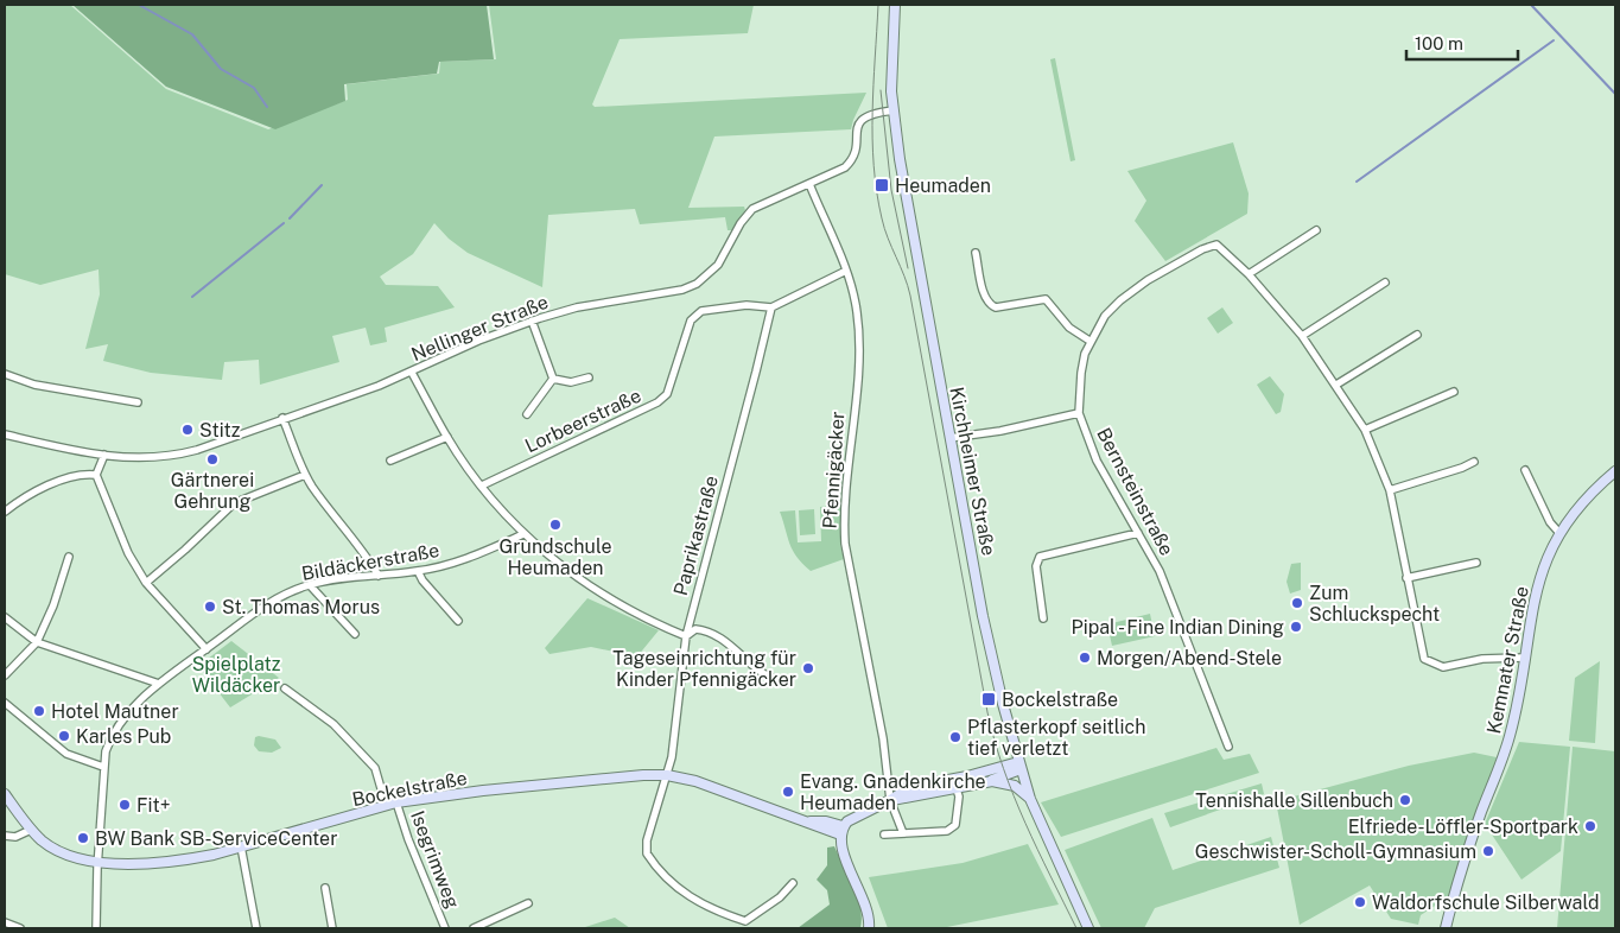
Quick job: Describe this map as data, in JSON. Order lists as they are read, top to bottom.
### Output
{
  "streets": {
    "street": [
      "Nellinger Straße",
      "Lorbeerstraße",
      "Pfennigäcker",
      "Kirchheimer Straße",
      "Bernsteinstraße",
      "Paprikastraße",
      "Bildäckerstraße",
      "Kemnater Straße",
      "Bockelstraße",
      "Isegrimweg"
    ]
  },
  "crossings": [
    ["Nellinger Straße", "Pfennigäcker"],
    ["Nellinger Straße", "Kirchheimer Straße"],
    ["Lorbeerstraße", "Pfennigäcker"],
    ["Lorbeerstraße", "Paprikastraße"],
    ["Bernsteinstraße", "Kemnater Straße"],
    ["Paprikastraße", "Bockelstraße"],
    ["Bildäckerstraße", "Bockelstraße"],
    ["Bockelstraße", "Isegrimweg"]
  ],
  "parks": ["Spielplatz Wildäcker"],
  "places": {
    "transit": ["Heumaden", "Bockelstraße"],
    "other": [
      "Stitz",
      "Gärtnerei Gehrung",
      "Grundschule Heumaden",
      "Zum Schluckspecht",
      "St. Thomas Morus",
      "Pipal - Fine Indian Dining",
      "Morgen/Abend-Stele",
      "Tageseinrichtung für Kinder Pfennigäcker",
      "Hotel Mautner",
      "Karles Pub",
      "Pflasterkopf seitlich tief verletzt",
      "Evang. Gnadenkirche Heumaden",
      "Tennishalle Sillenbuch",
      "Fit+",
      "Elfriede-Löffler-Sportpark",
      "BW Bank SB-ServiceCenter",
      "Geschwister-Scholl-Gymnasium",
      "Waldorfschule Silberwald"
    ]
  },
  "scale_bar": "100 m"
}
